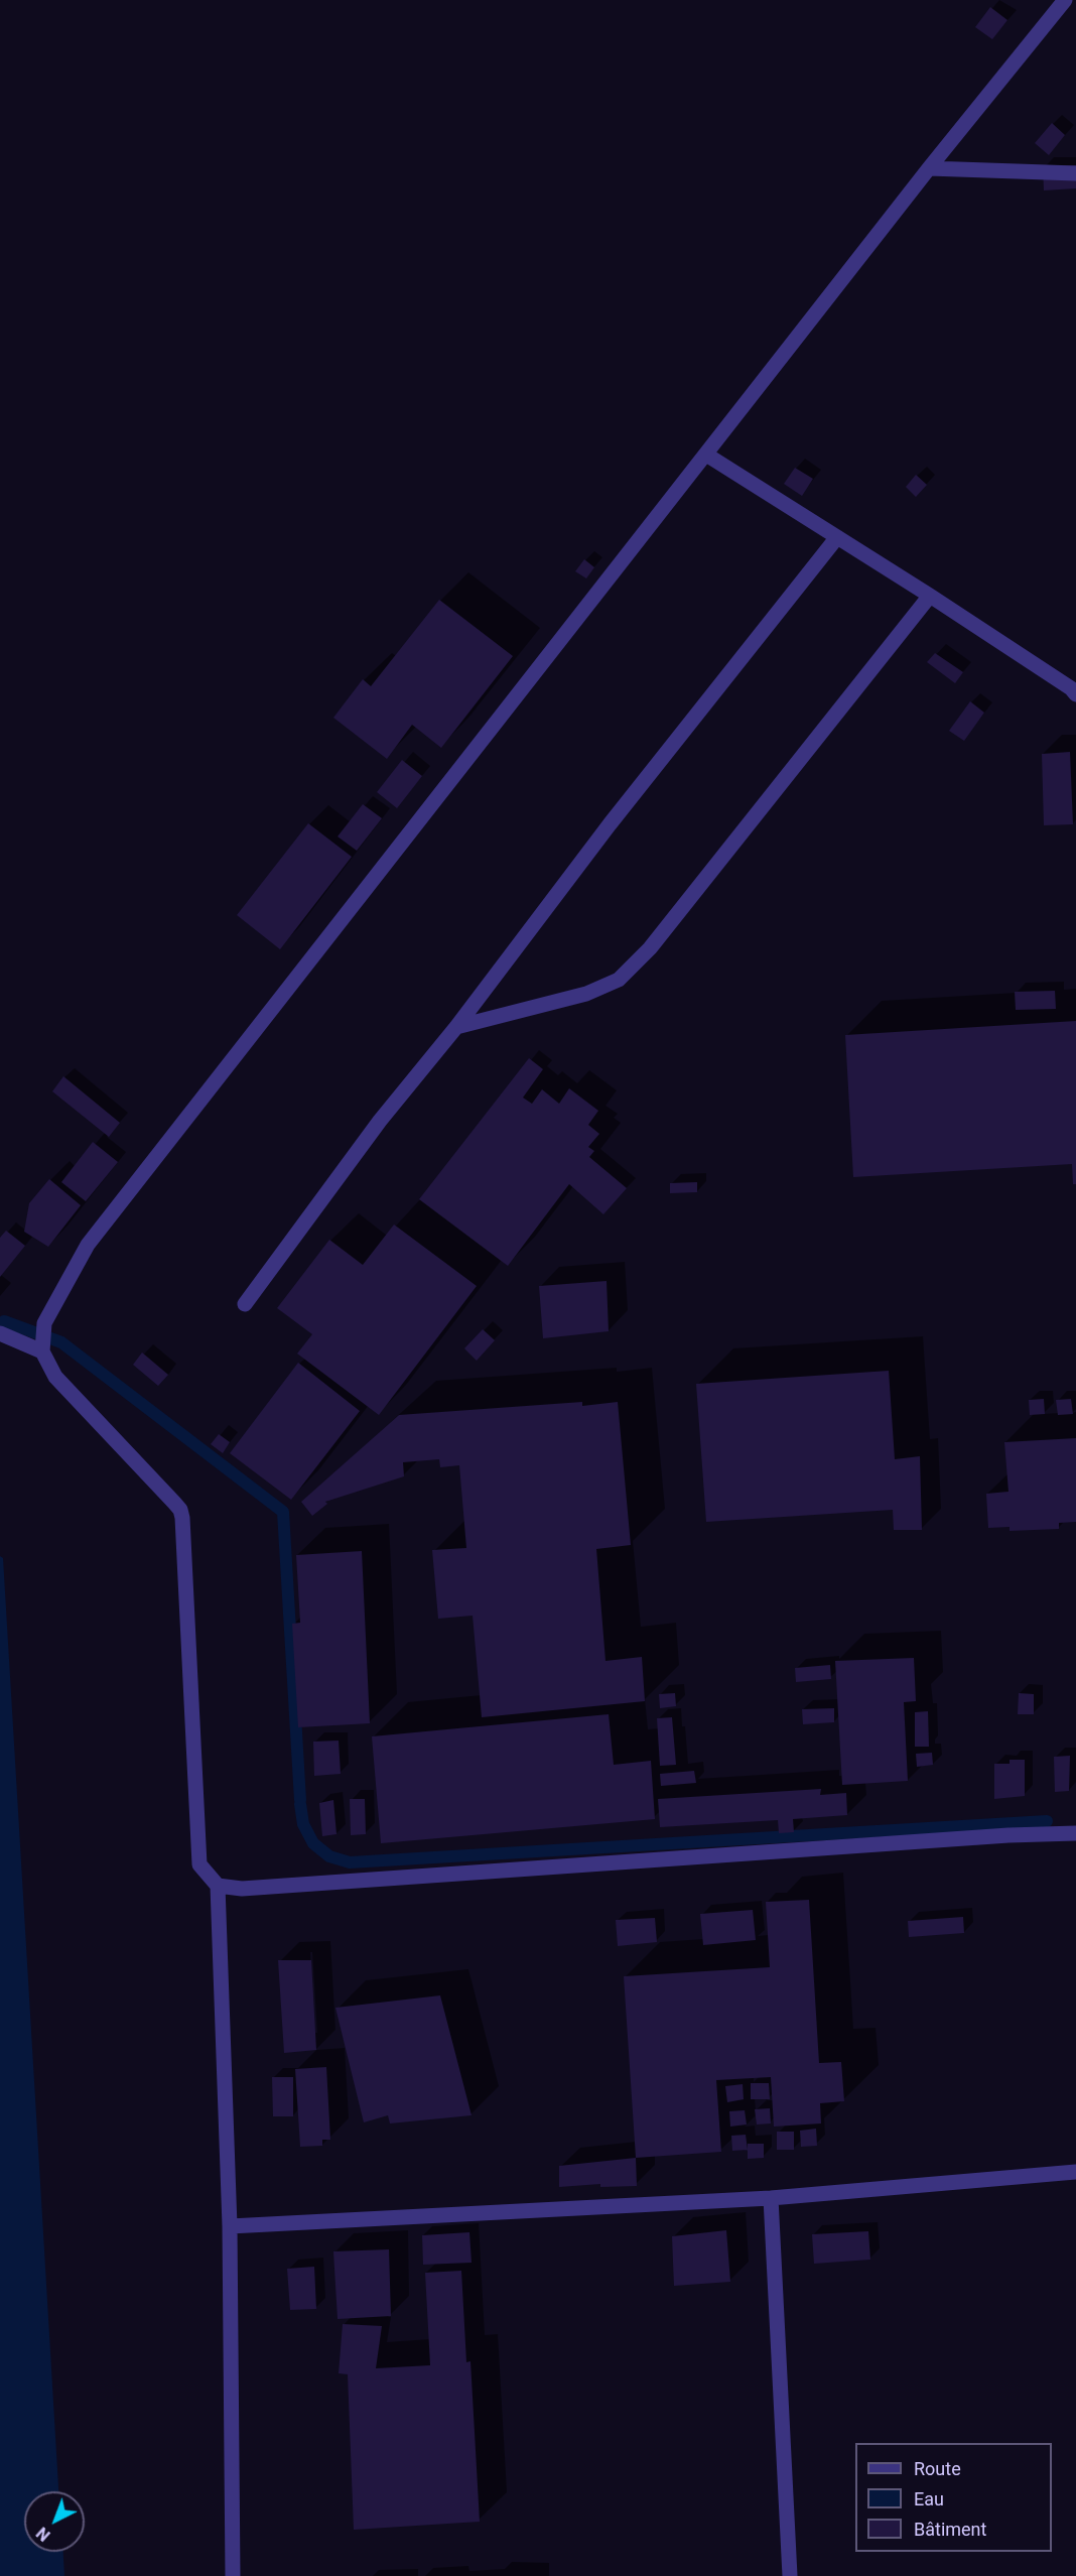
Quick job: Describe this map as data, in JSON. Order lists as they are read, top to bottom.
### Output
{
  "legend": ["Route", "Eau", "Bâtiment"],
  "north": "bottom left"
}
